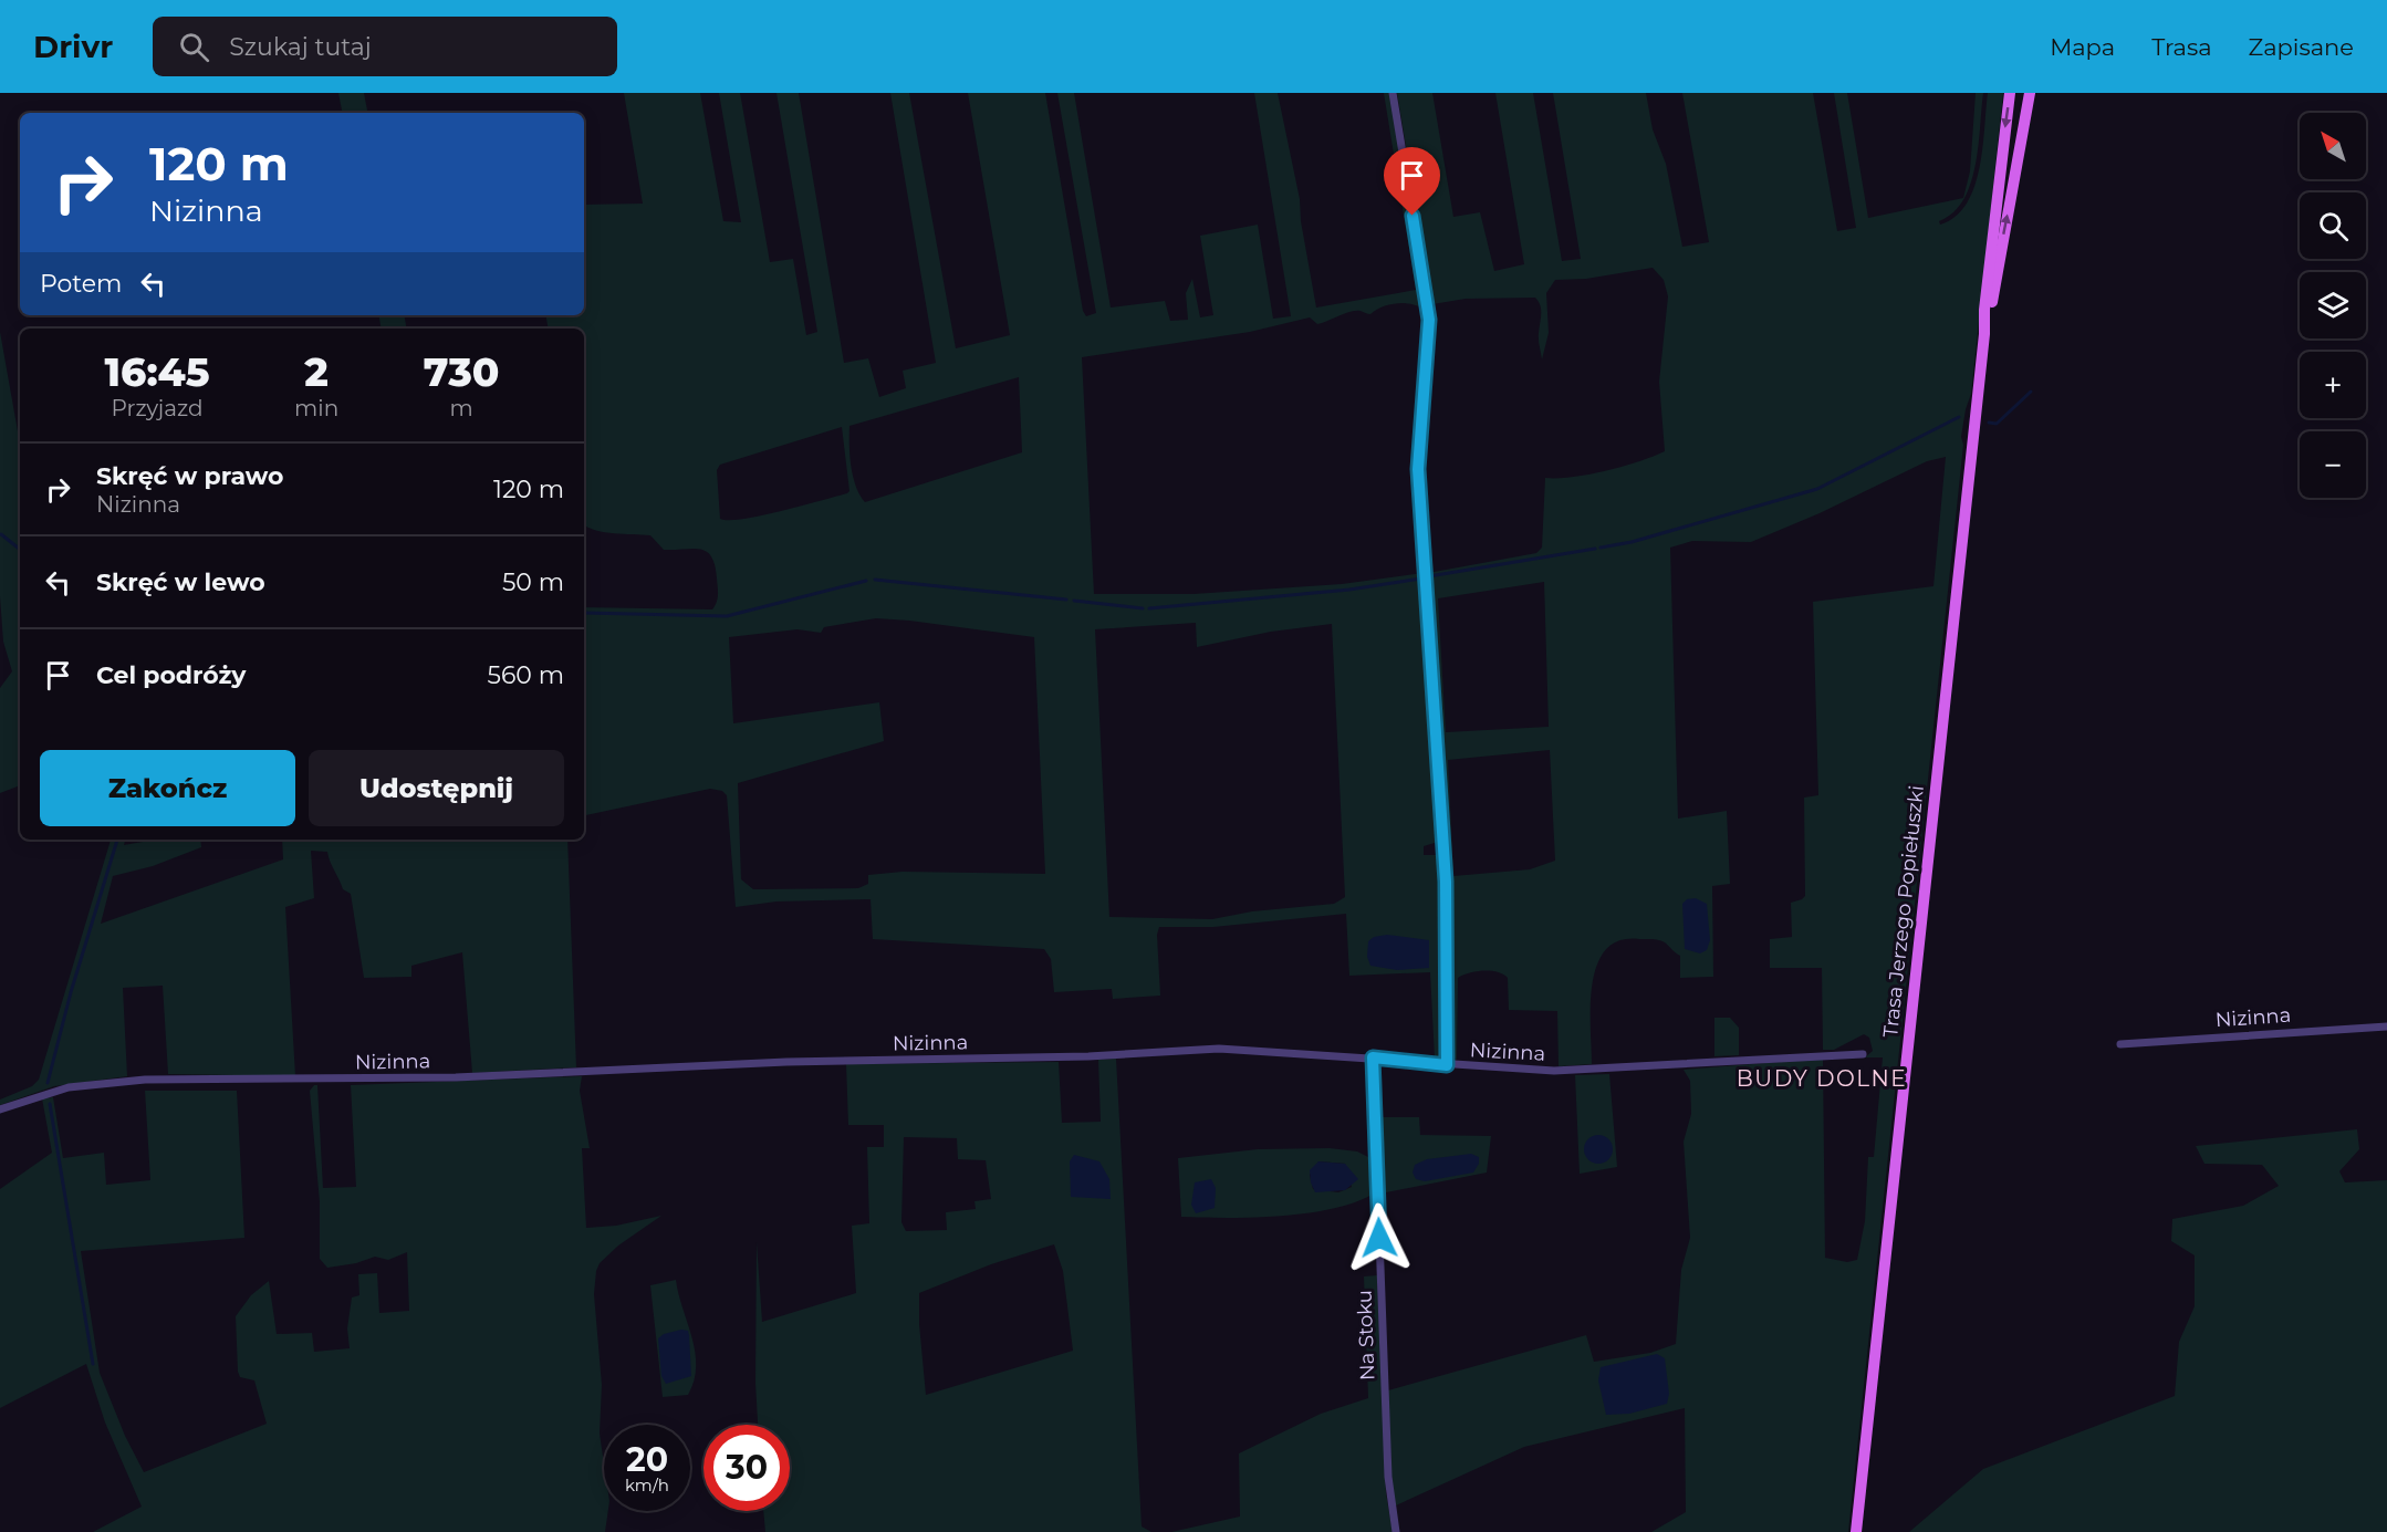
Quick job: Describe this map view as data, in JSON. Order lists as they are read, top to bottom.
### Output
{
  "streets": {
    "main road": ["Trasa Jerzego Popiełuszki"],
    "street": ["Nizinna", "Na Stoku"]
  },
  "crossings": [
    ["Nizinna", "Na Stoku"]
  ],
  "districts": ["BUDY DOLNE"],
  "north": "top left",
  "page": {
    "header": "Drivr",
    "search": "Szukaj tutaj",
    "nav": ["Mapa", "Trasa", "Zapisane"],
    "map_buttons": ["+", "−"],
    "turn": ["120 m", "Nizinna"],
    "then": "Potem",
    "eta": [
      "16:45",
      "Przyjazd",
      "2",
      "min",
      "730",
      "m"
    ],
    "list": [
      {
        "name": "Skręć w prawo",
        "note": "Nizinna",
        "value": "120 m"
      },
      {
        "name": "Skręć w lewo",
        "value": "50 m"
      },
      {
        "name": "Cel podróży",
        "value": "560 m"
      }
    ],
    "buttons": ["Zakończ", "Udostępnij"],
    "speed": "20 km/h",
    "limit": "30"
  }
}
